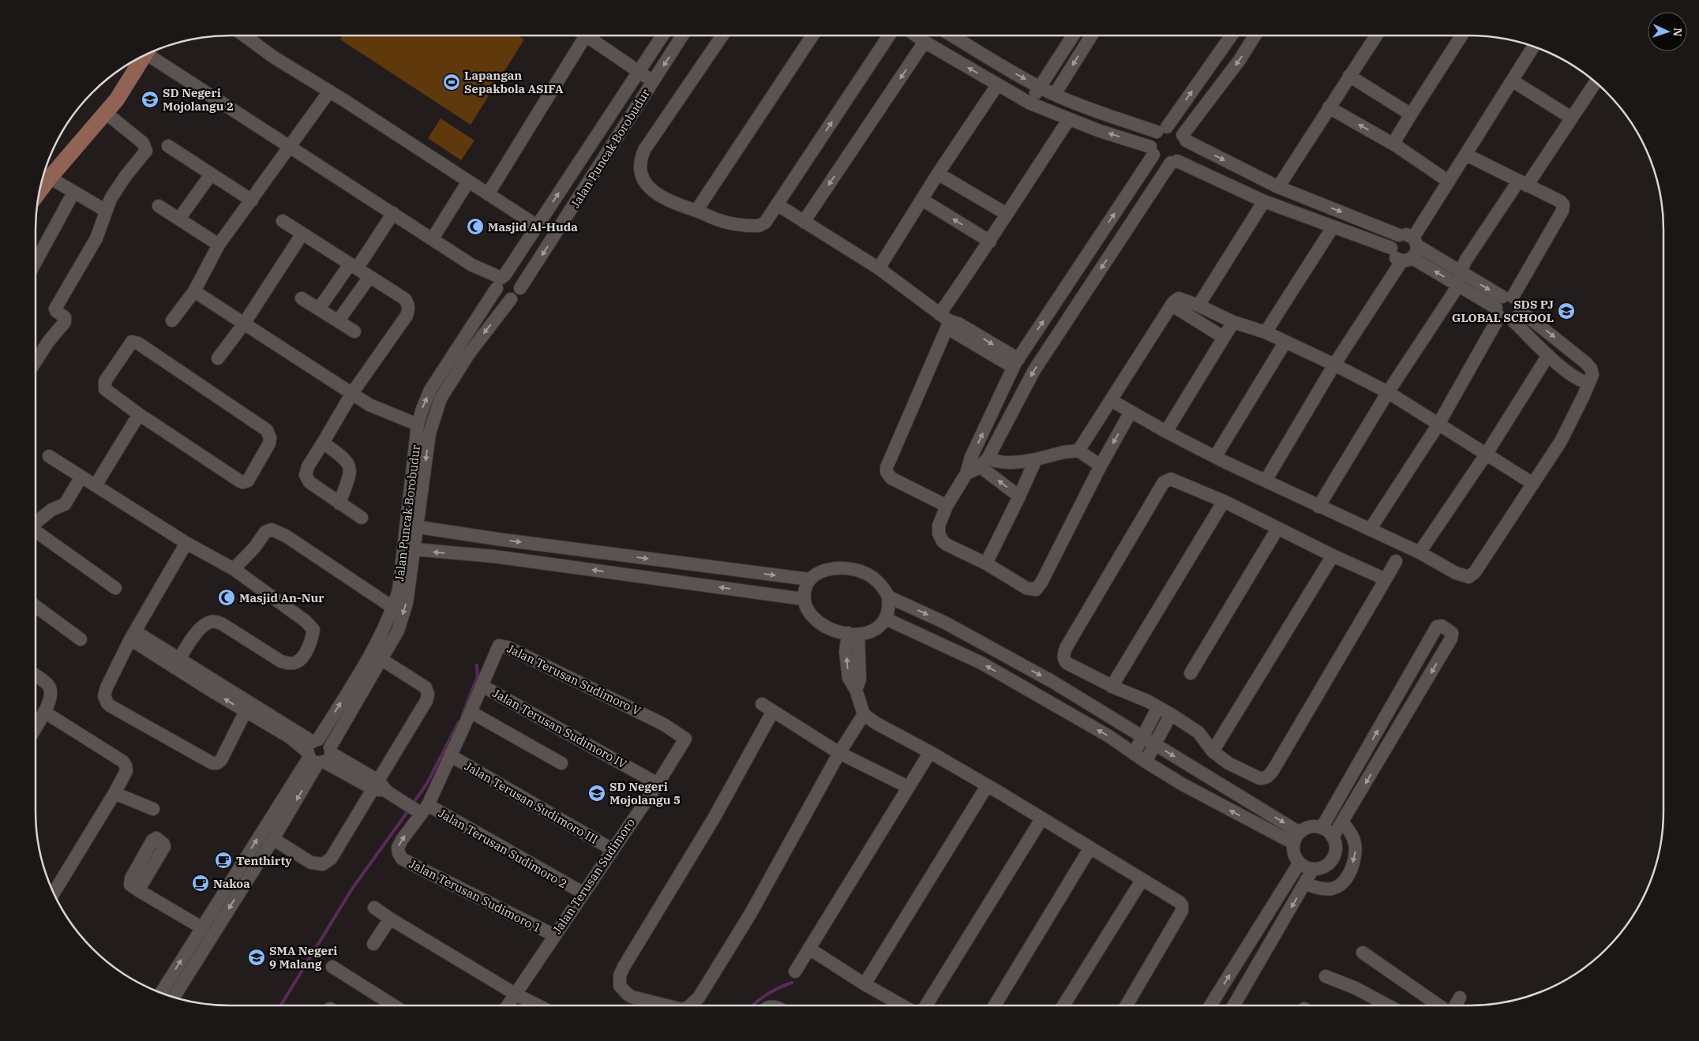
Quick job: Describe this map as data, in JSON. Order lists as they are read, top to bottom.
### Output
{
  "streets": {
    "street": [
      "Jalan Puncak Borobudur",
      "Jalan Terusan Sudimoro V",
      "Jalan Terusan Sudimoro IV",
      "Jalan Terusan Sudimoro III",
      "Jalan Terusan Sudimoro 2",
      "Jalan Terusan Sudimoro",
      "Jalan Terusan Sudimoro 1"
    ]
  },
  "crossings": [
    ["Jalan Puncak Borobudur", "Jalan Terusan Sudimoro 2"],
    ["Jalan Terusan Sudimoro V", "Jalan Terusan Sudimoro IV"],
    ["Jalan Terusan Sudimoro V", "Jalan Terusan Sudimoro"],
    ["Jalan Terusan Sudimoro IV", "Jalan Terusan Sudimoro"],
    ["Jalan Terusan Sudimoro III", "Jalan Terusan Sudimoro"],
    ["Jalan Terusan Sudimoro 2", "Jalan Terusan Sudimoro"],
    ["Jalan Terusan Sudimoro 2", "Jalan Terusan Sudimoro 1"],
    ["Jalan Terusan Sudimoro", "Jalan Terusan Sudimoro 1"]
  ],
  "places": {
    "sports": ["Lapangan Sepakbola ASIFA"],
    "school or university": [
      "SD Negeri Mojolangu 2",
      "SDS PJ GLOBAL SCHOOL",
      "SD Negeri Mojolangu 5",
      "SMA Negeri 9 Malang"
    ],
    "mosque": ["Masjid Al-Huda", "Masjid An-Nur"],
    "cafe": ["Tenthirty", "Nakoa"]
  },
  "north": "right"
}
